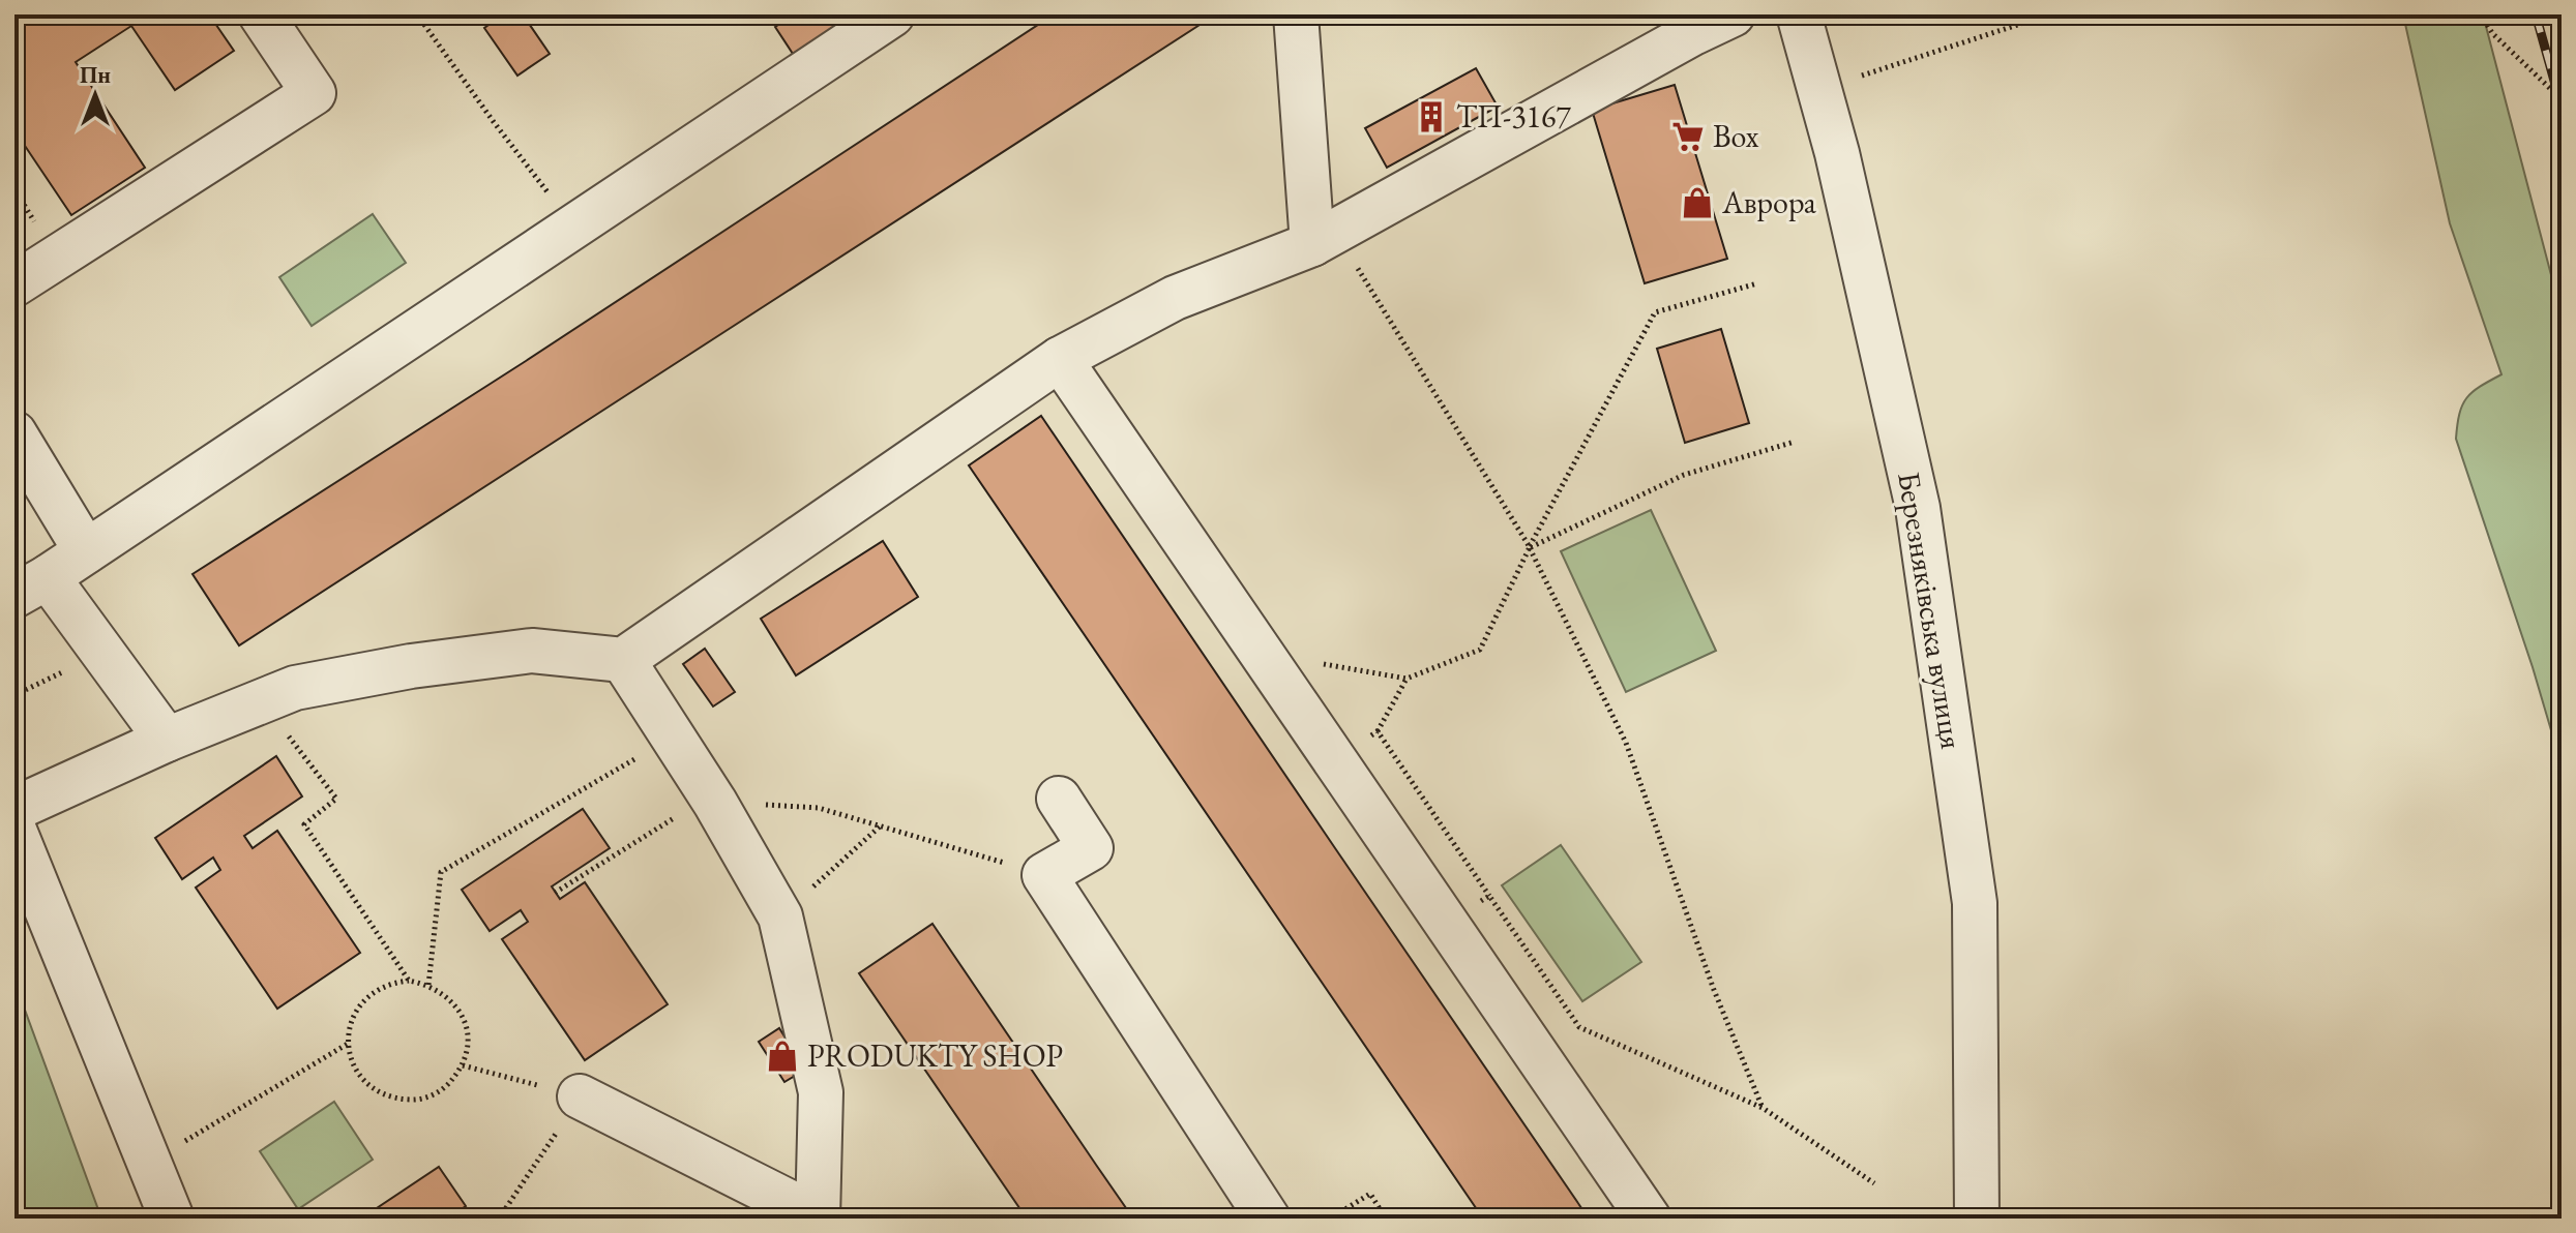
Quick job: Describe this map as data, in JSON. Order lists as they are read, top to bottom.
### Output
{
  "streets": {
    "street": ["Березняківська вулиця"]
  },
  "places": {
    "building": ["ТП-3167"],
    "supermarket": ["Box"],
    "shop": ["Аврора", "PRODUKTY SHOP"]
  },
  "north": "top"
}
